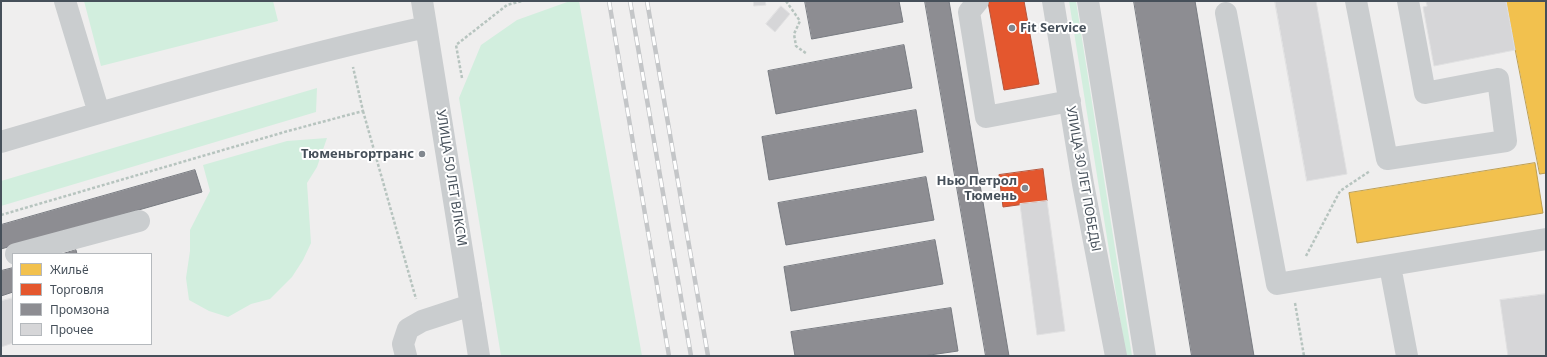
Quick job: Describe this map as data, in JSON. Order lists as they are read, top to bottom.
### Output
{
  "streets": {
    "street": ["УЛИЦА 50 ЛЕТ ВЛКСМ", "УЛИЦА 30 ЛЕТ ПОБЕДЫ"]
  },
  "places": ["Fit Service", "Тюменьгортранс", "Нью Петрол Тюмень"],
  "legend": [
    "Жильё",
    "Торговля",
    "Промзона",
    "Прочее"
  ]
}
